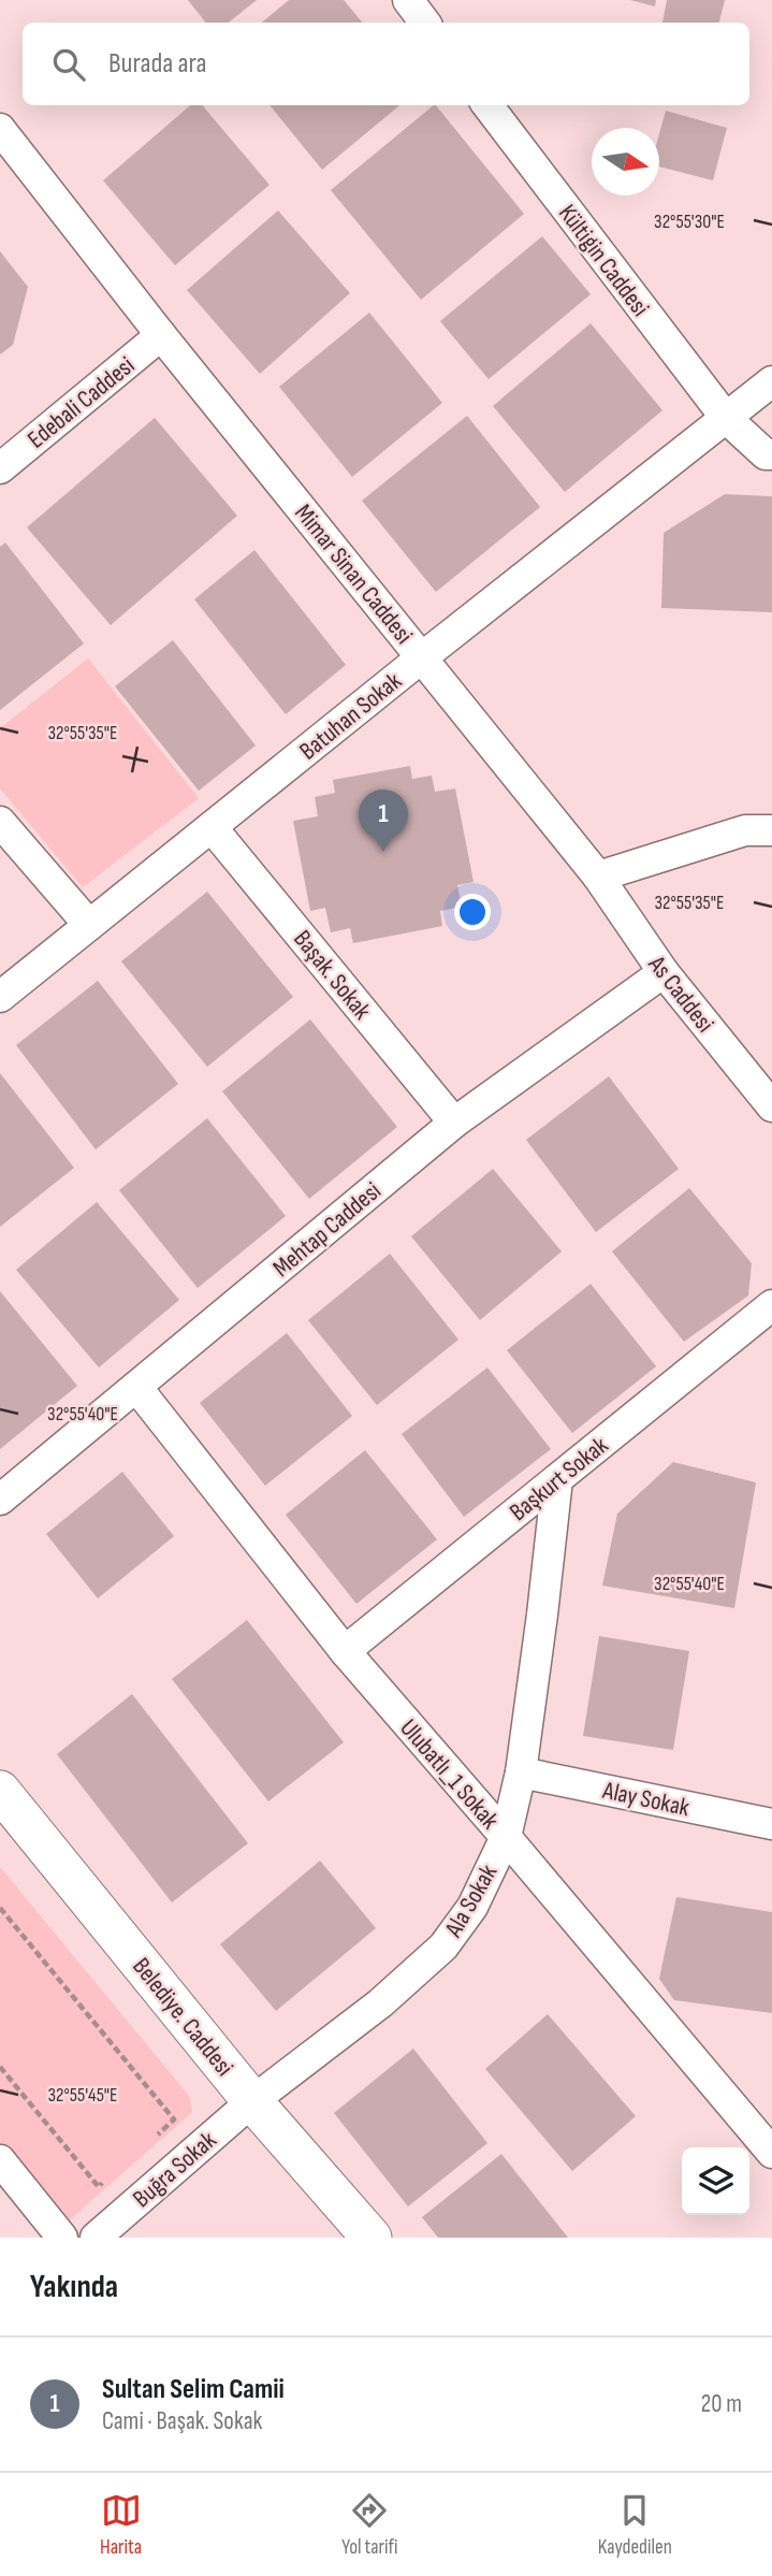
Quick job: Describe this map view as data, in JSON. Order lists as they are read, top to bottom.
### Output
{
  "streets": {
    "street": [
      "Kültigin Caddesi",
      "Edebali Caddesi",
      "Mimar Sinan Caddesi",
      "Batuhan Sokak",
      "Başak. Sokak",
      "As Caddesi",
      "Mehtap Caddesi",
      "Başkurt Sokak",
      "Ulubatlı_1 Sokak",
      "Alay Sokak",
      "Ala Sokak",
      "Belediye. Caddesi",
      "Buğra Sokak"
    ]
  },
  "crossings": [
    ["Kültigin Caddesi", "Batuhan Sokak"],
    ["Edebali Caddesi", "Mimar Sinan Caddesi"],
    ["Mimar Sinan Caddesi", "Batuhan Sokak"],
    ["Mimar Sinan Caddesi", "As Caddesi"],
    ["Batuhan Sokak", "Başak. Sokak"],
    ["Başak. Sokak", "Mehtap Caddesi"],
    ["As Caddesi", "Mehtap Caddesi"],
    ["Mehtap Caddesi", "Ulubatlı_1 Sokak"],
    ["Başkurt Sokak", "Ulubatlı_1 Sokak"],
    ["Başkurt Sokak", "Ala Sokak"],
    ["Ulubatlı_1 Sokak", "Ala Sokak"],
    ["Alay Sokak", "Ala Sokak"],
    ["Ala Sokak", "Belediye. Caddesi"],
    ["Ala Sokak", "Buğra Sokak"],
    ["Belediye. Caddesi", "Buğra Sokak"]
  ],
  "north": "right",
  "page": {
    "search": "Burada ara",
    "pins": "1",
    "heading": "Yakında",
    "list": [
      {
        "mark": "1",
        "name": "Sultan Selim Camii",
        "note": "Cami · Başak. Sokak",
        "value": "20 m"
      }
    ],
    "nav": ["Harita", "Yol tarifi", "Kaydedilen"]
  },
  "coordinates": [
    "32°55'30\"E",
    "32°55'35\"E",
    "32°55'40\"E",
    "32°55'45\"E"
  ]
}
